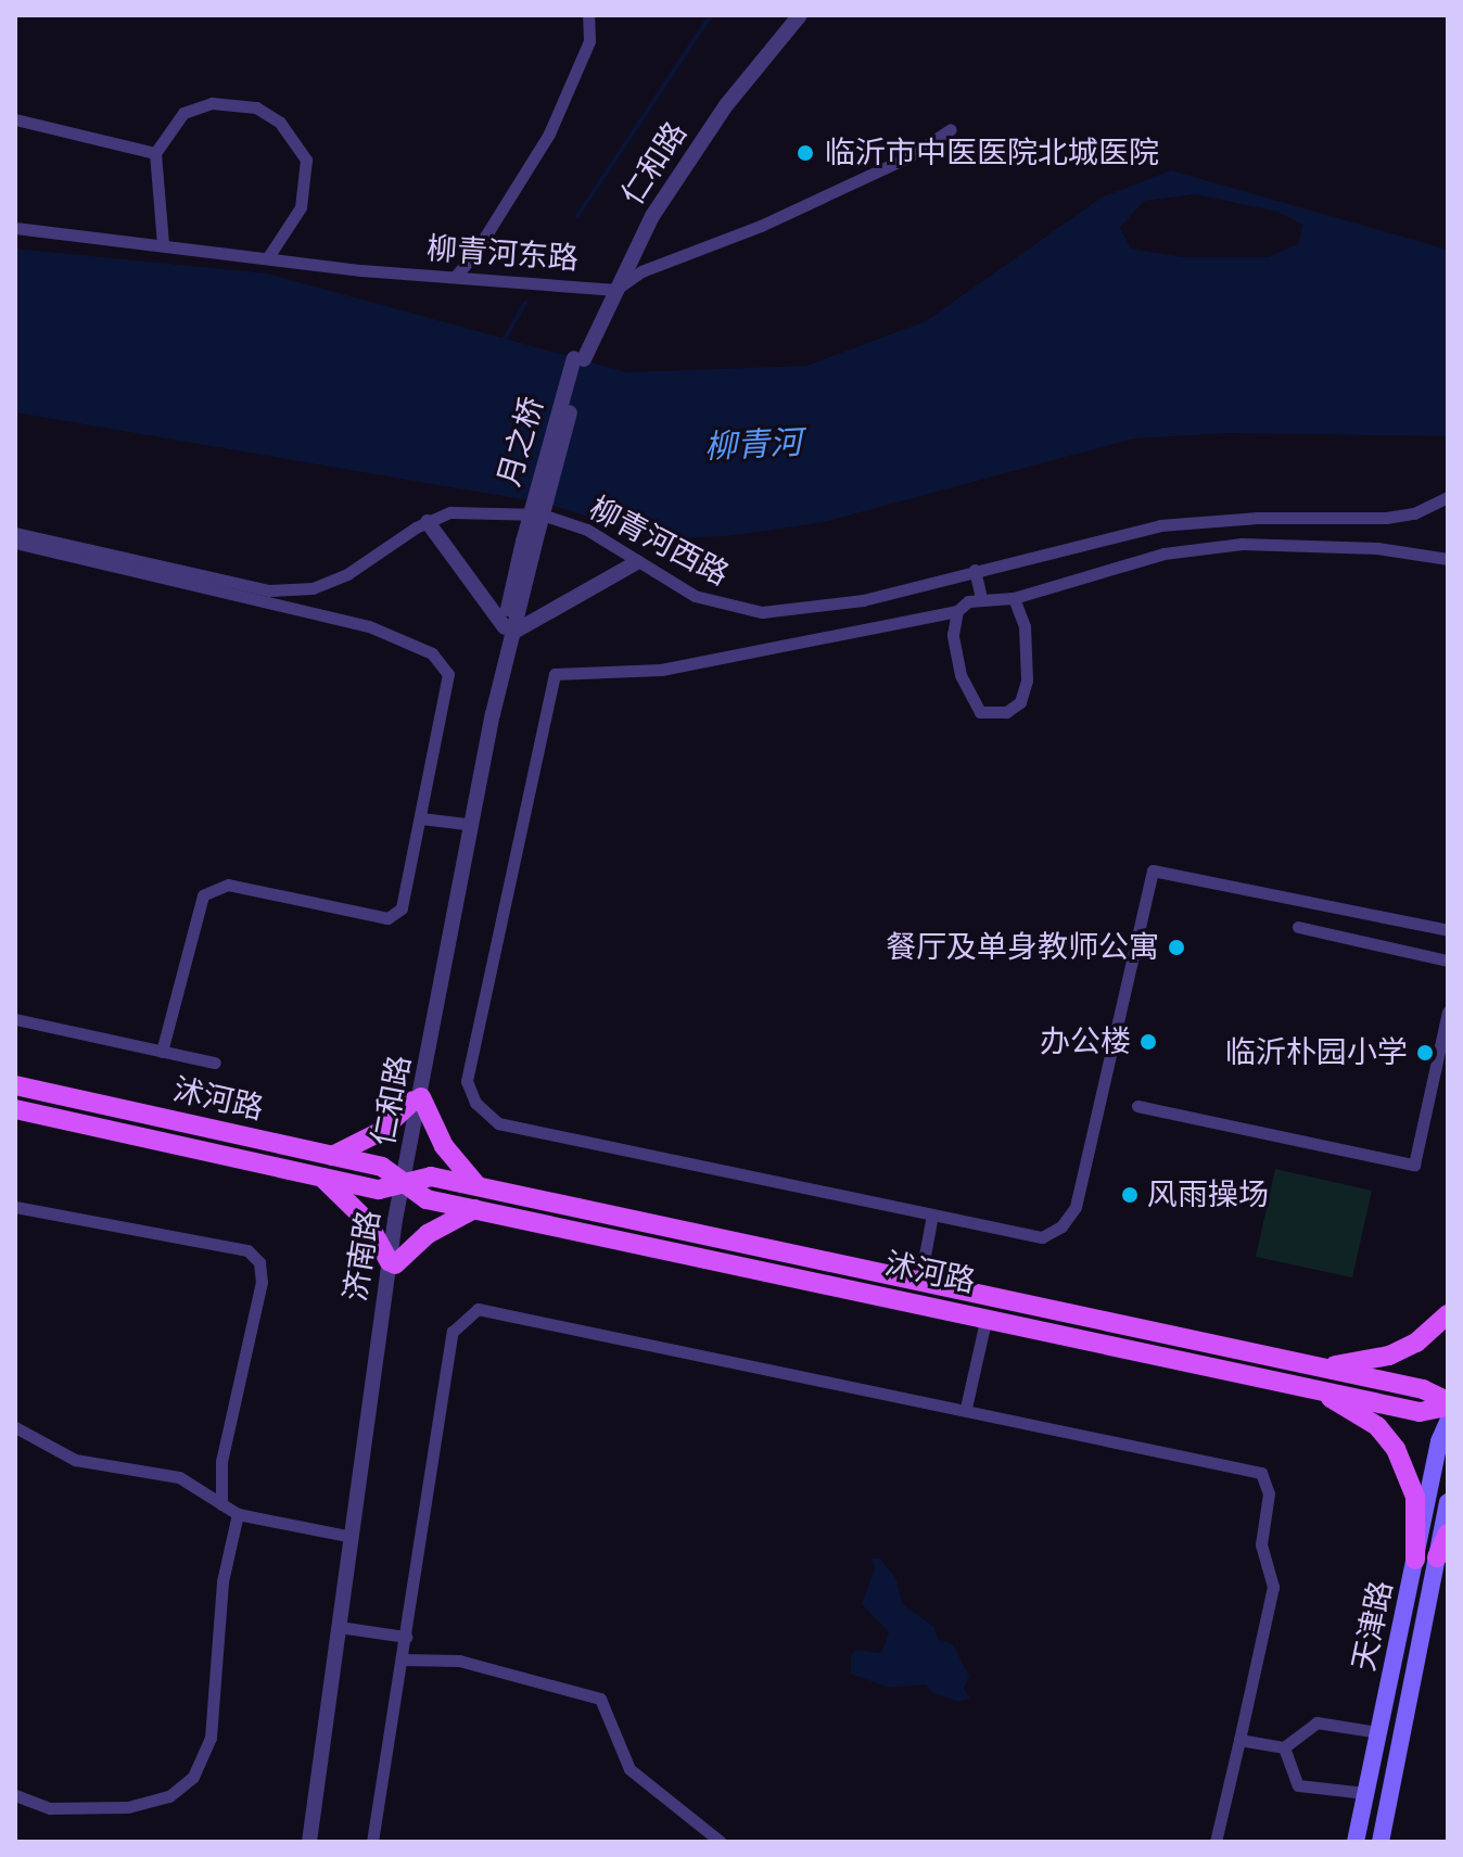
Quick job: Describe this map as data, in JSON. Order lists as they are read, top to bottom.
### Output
{
  "streets": {
    "main road": ["沭河路", "天津路"],
    "street": [
      "仁和路",
      "柳青河东路",
      "月之桥",
      "柳青河西路",
      "济南路"
    ]
  },
  "crossings": [
    ["仁和路", "柳青河东路"],
    ["仁和路", "月之桥"],
    ["仁和路", "沭河路"],
    ["仁和路", "济南路"],
    ["沭河路", "济南路"]
  ],
  "water": ["柳青河"],
  "places": [
    "临沂市中医医院北城医院",
    "餐厅及单身教师公寓",
    "办公楼",
    "临沂朴园小学",
    "风雨操场"
  ]
}
